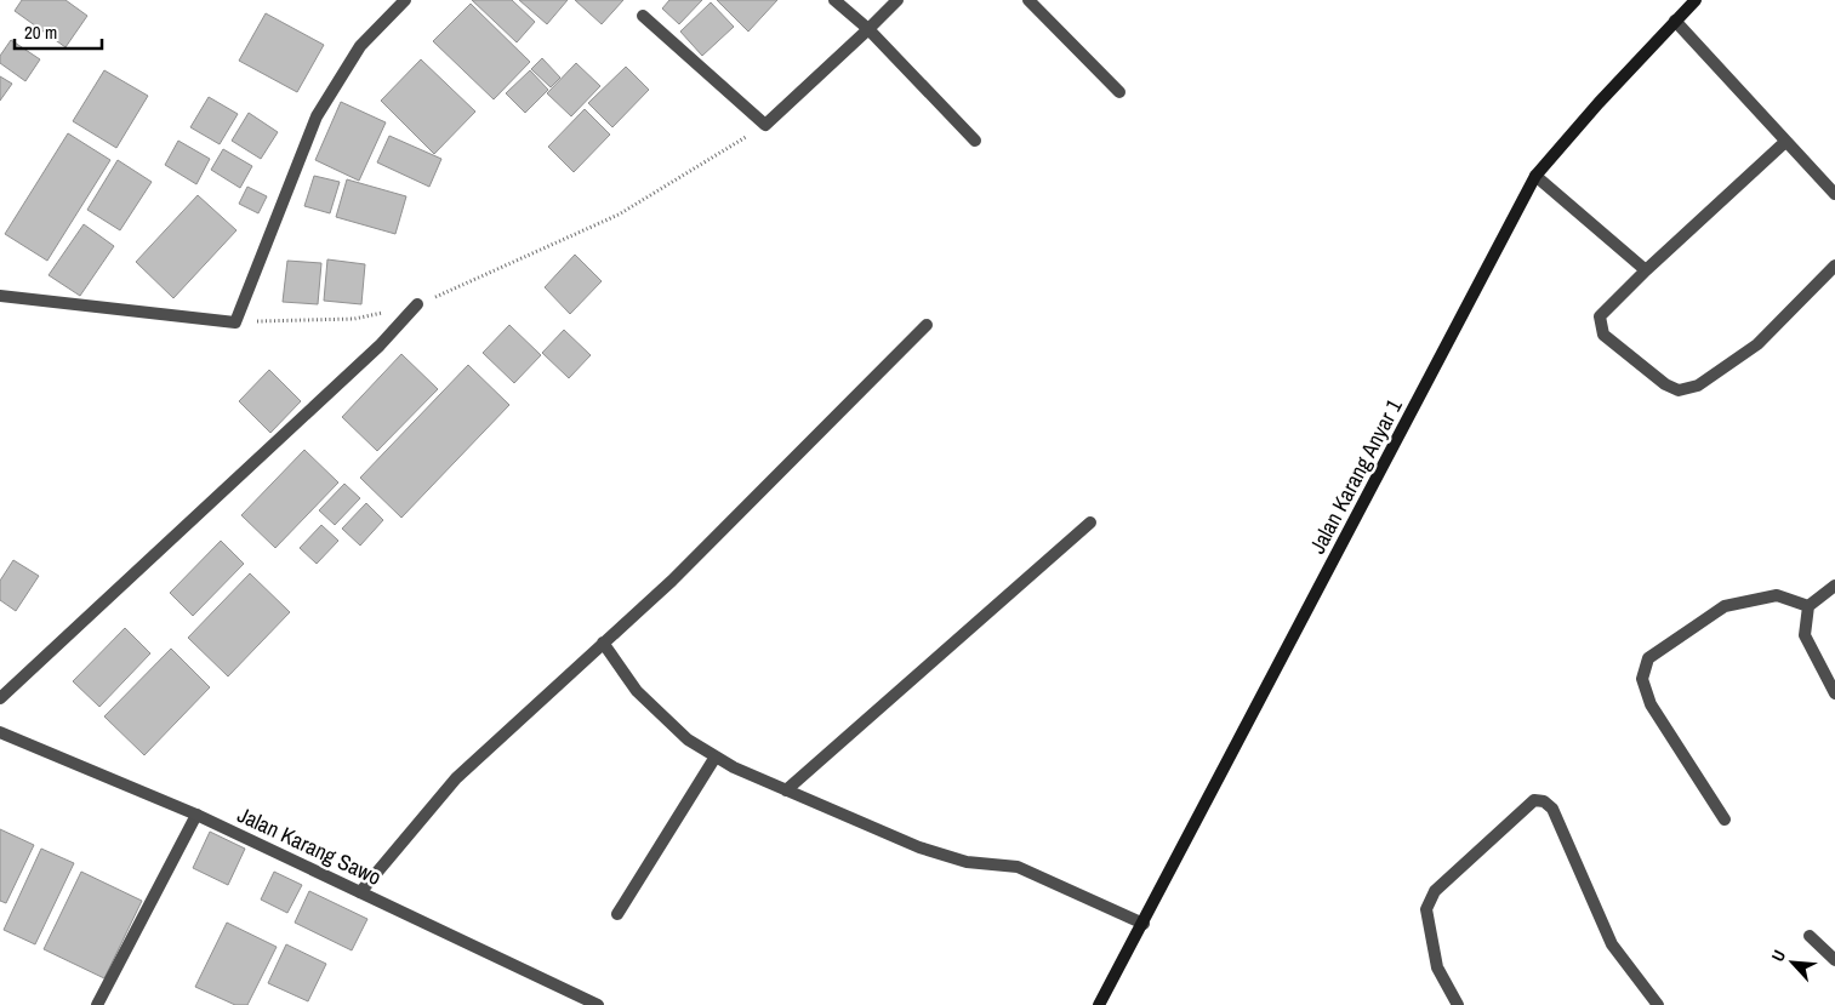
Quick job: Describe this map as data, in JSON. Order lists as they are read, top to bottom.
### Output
{
  "streets": {
    "main road": ["Jalan Karang Anyar 1"],
    "street": ["Jalan Karang Sawo"]
  },
  "scale_bar": "20 m",
  "north": "top left"
}
